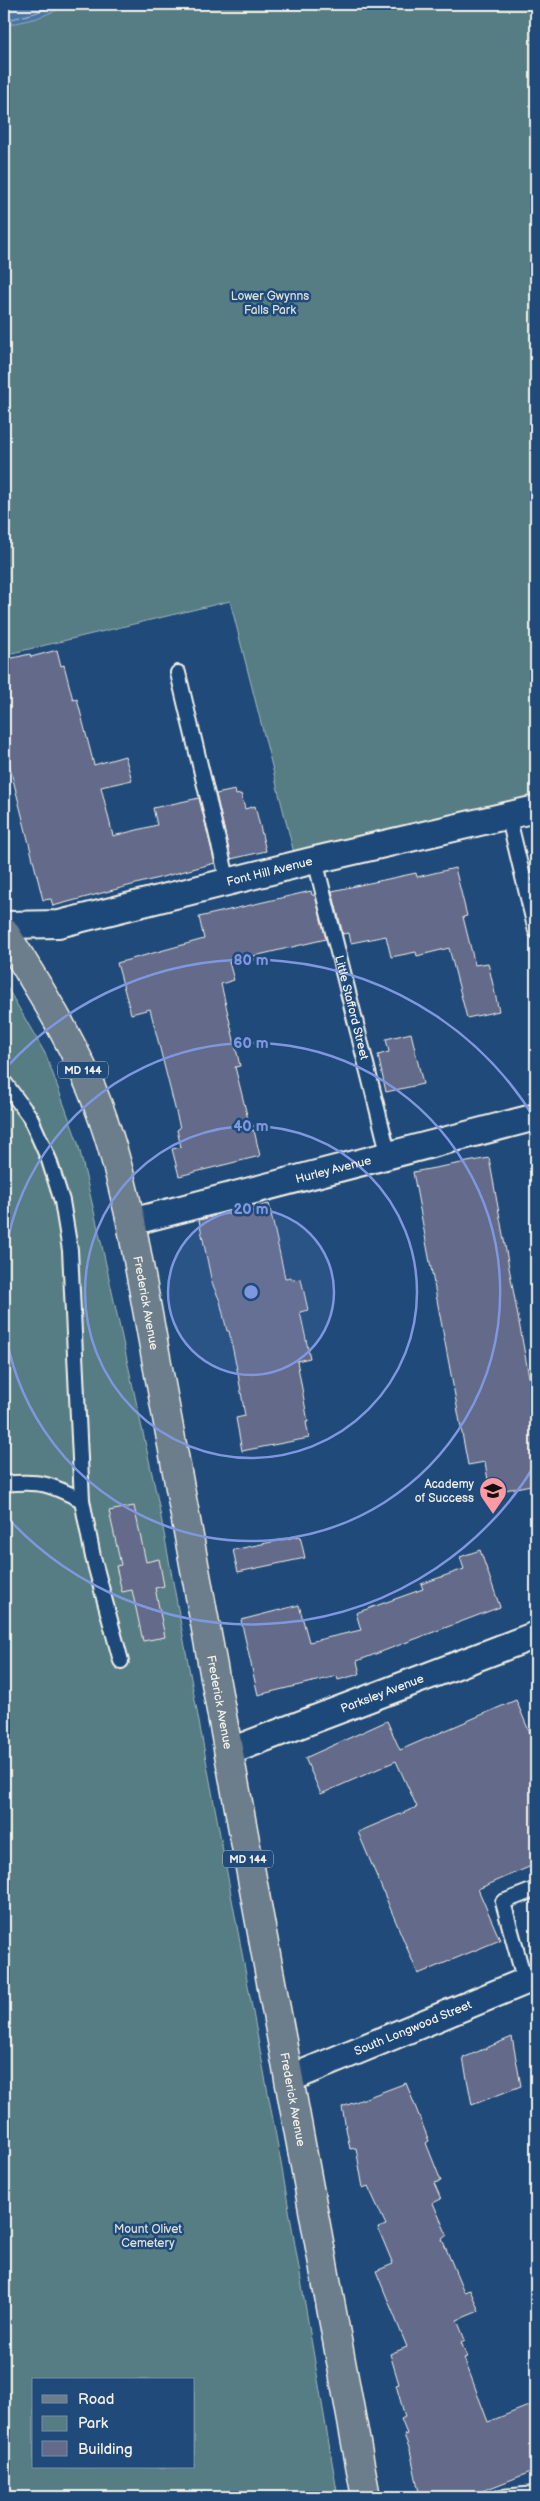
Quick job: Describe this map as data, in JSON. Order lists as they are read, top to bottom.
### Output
{
  "streets": {
    "main road": ["MD 144", "Frederick Avenue"],
    "street": [
      "Font Hill Avenue",
      "Hurley Avenue",
      "Parksley Avenue",
      "South Longwood Street"
    ],
    "lane": ["Little Stafford Street"]
  },
  "crossings": [
    ["Font Hill Avenue", "Little Stafford Street"],
    ["Little Stafford Street", "Hurley Avenue"],
    ["Hurley Avenue", "Frederick Avenue"],
    ["Frederick Avenue", "Parksley Avenue"],
    ["Frederick Avenue", "South Longwood Street"]
  ],
  "parks": ["Lower Gwynns Falls Park", "Mount Olivet Cemetery"],
  "places": {
    "school or university": ["Academy of Success"]
  },
  "legend": ["Road", "Park", "Building"],
  "rings": [
    "80 m",
    "60 m",
    "40 m",
    "20 m"
  ]
}
